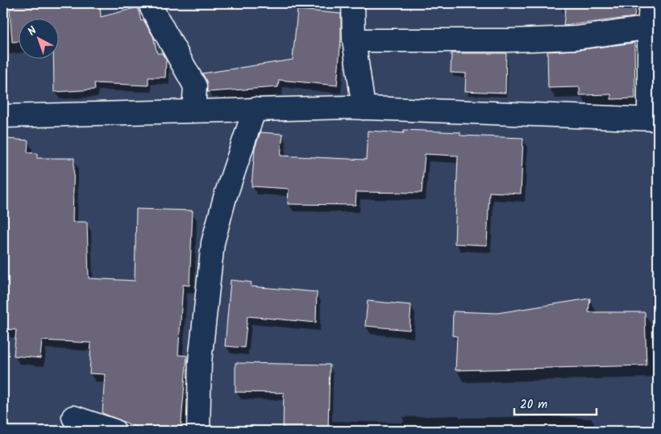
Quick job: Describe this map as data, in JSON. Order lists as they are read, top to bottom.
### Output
{
  "scale_bar": "20 m",
  "north": "top left"
}
